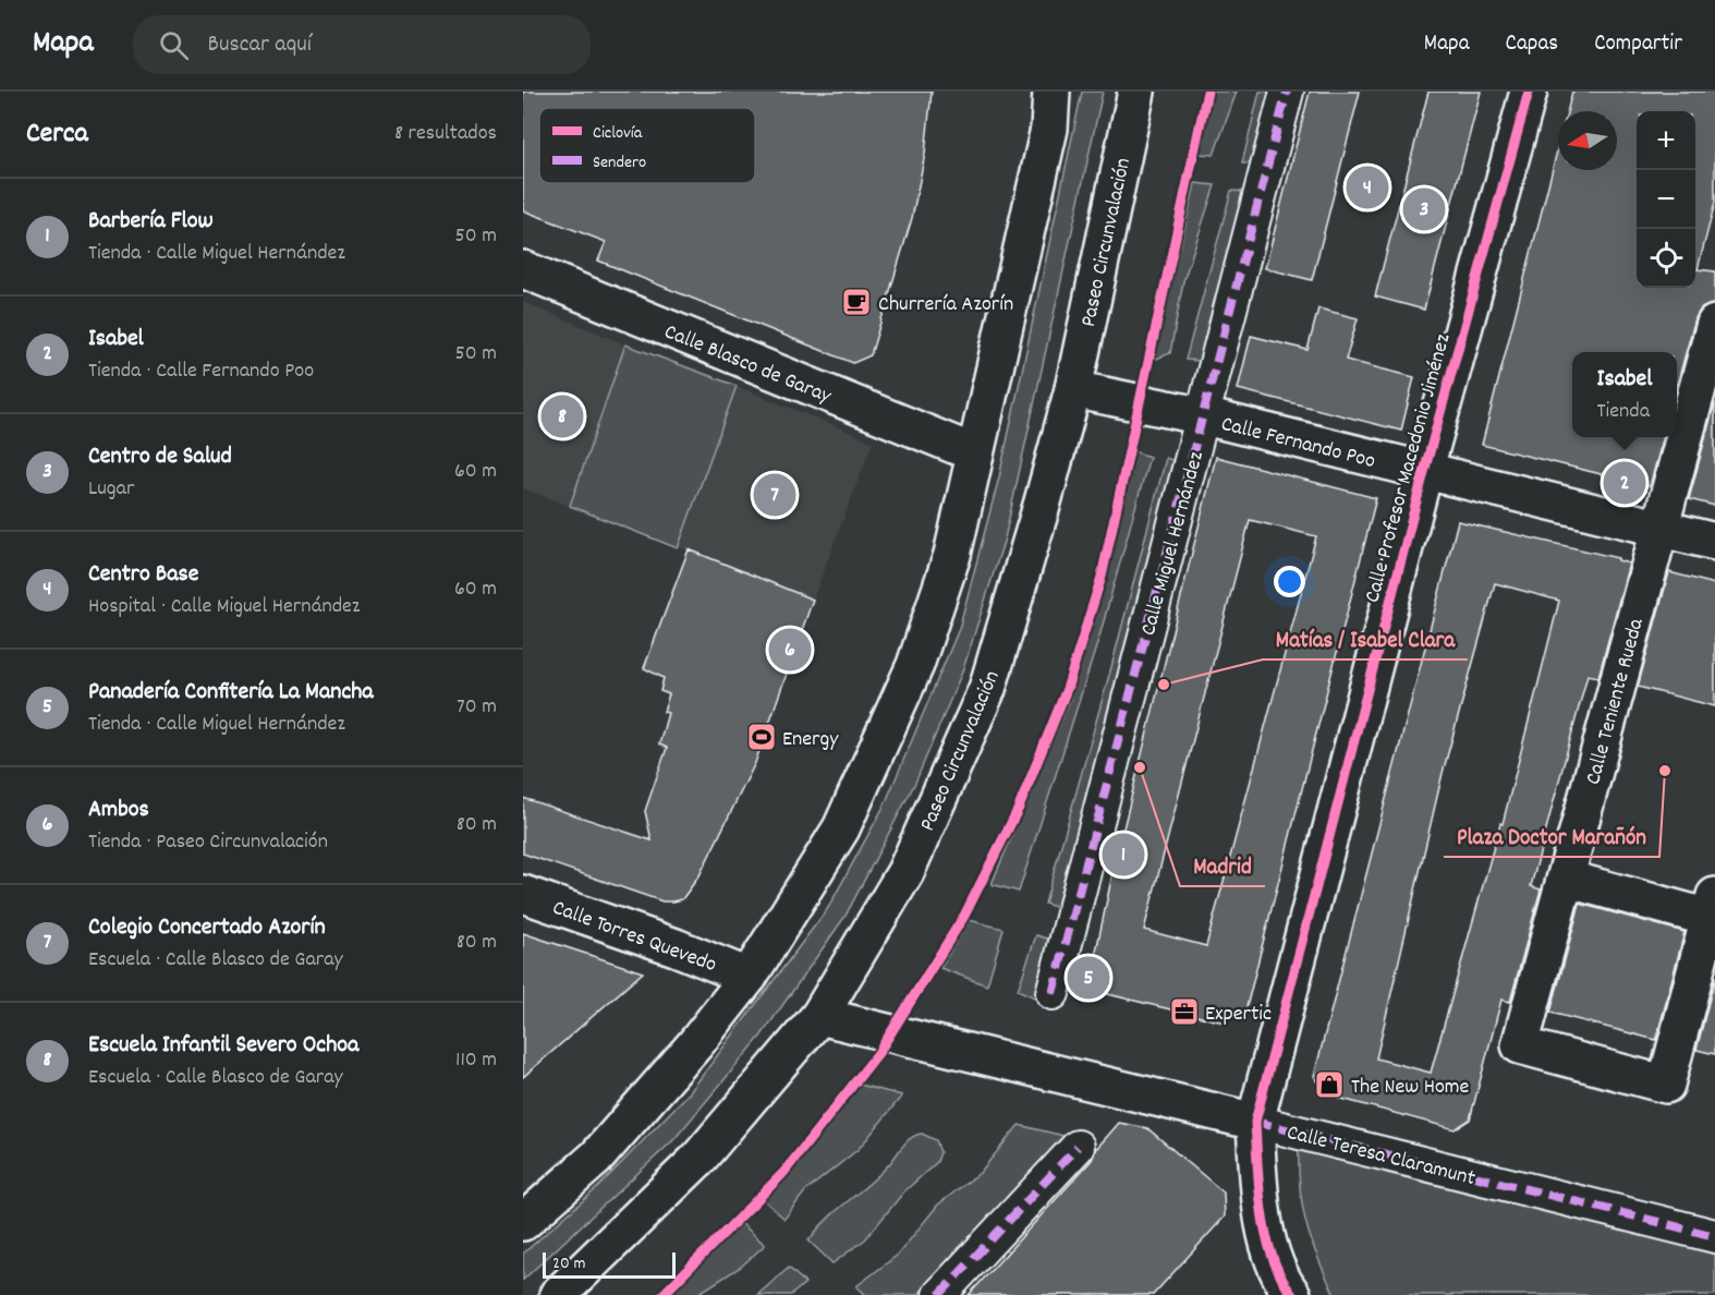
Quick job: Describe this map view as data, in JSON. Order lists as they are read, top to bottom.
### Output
{
  "streets": {
    "street": [
      "Paseo Circunvalación",
      "Calle Blasco de Garay",
      "Calle Fernando Poo",
      "Calle Profesor Macedonio Jiménez",
      "Calle Miguel Hernández",
      "Calle Teniente Rueda",
      "Calle Torres Quevedo",
      "Calle Teresa Claramunt"
    ]
  },
  "crossings": [
    ["Paseo Circunvalación", "Calle Fernando Poo"],
    ["Paseo Circunvalación", "Calle Teresa Claramunt"],
    ["Calle Fernando Poo", "Calle Profesor Macedonio Jiménez"],
    ["Calle Fernando Poo", "Calle Miguel Hernández"],
    ["Calle Fernando Poo", "Calle Teniente Rueda"],
    ["Calle Profesor Macedonio Jiménez", "Calle Teresa Claramunt"]
  ],
  "places": {
    "cafe": ["Churrería Azorín"],
    "other": ["Matías / Isabel Clara", "Madrid", "Plaza Doctor Marañón"],
    "sports": ["Energy"],
    "office": ["Expertic"],
    "shop": ["The New Home"]
  },
  "legend": ["Ciclovía", "Sendero"],
  "scale_bar": "20 m",
  "north": "left",
  "page": {
    "header": "Mapa",
    "search": "Buscar aquí",
    "nav": ["Mapa", "Capas", "Compartir"],
    "heading": ["Cerca", "8 resultados"],
    "map_buttons": ["+", "−"],
    "pins": [
      "4",
      "3",
      "8",
      "2",
      "7",
      "6",
      "1",
      "5"
    ],
    "list": [
      {
        "mark": "1",
        "name": "Barbería Flow",
        "note": "Tienda · Calle Miguel Hernández",
        "value": "50 m"
      },
      {
        "mark": "2",
        "name": "Isabel",
        "note": "Tienda · Calle Fernando Poo",
        "value": "50 m"
      },
      {
        "mark": "3",
        "name": "Centro de Salud",
        "note": "Lugar",
        "value": "60 m"
      },
      {
        "mark": "4",
        "name": "Centro Base",
        "note": "Hospital · Calle Miguel Hernández",
        "value": "60 m"
      },
      {
        "mark": "5",
        "name": "Panadería Confitería La Mancha",
        "note": "Tienda · Calle Miguel Hernández",
        "value": "70 m"
      },
      {
        "mark": "6",
        "name": "Ambos",
        "note": "Tienda · Paseo Circunvalación",
        "value": "80 m"
      },
      {
        "mark": "7",
        "name": "Colegio Concertado Azorín",
        "note": "Escuela · Calle Blasco de Garay",
        "value": "80 m"
      },
      {
        "mark": "8",
        "name": "Escuela Infantil Severo Ochoa",
        "note": "Escuela · Calle Blasco de Garay",
        "value": "110 m"
      }
    ],
    "popup": ["Isabel", "Tienda"],
    "scale": "20 m"
  }
}
